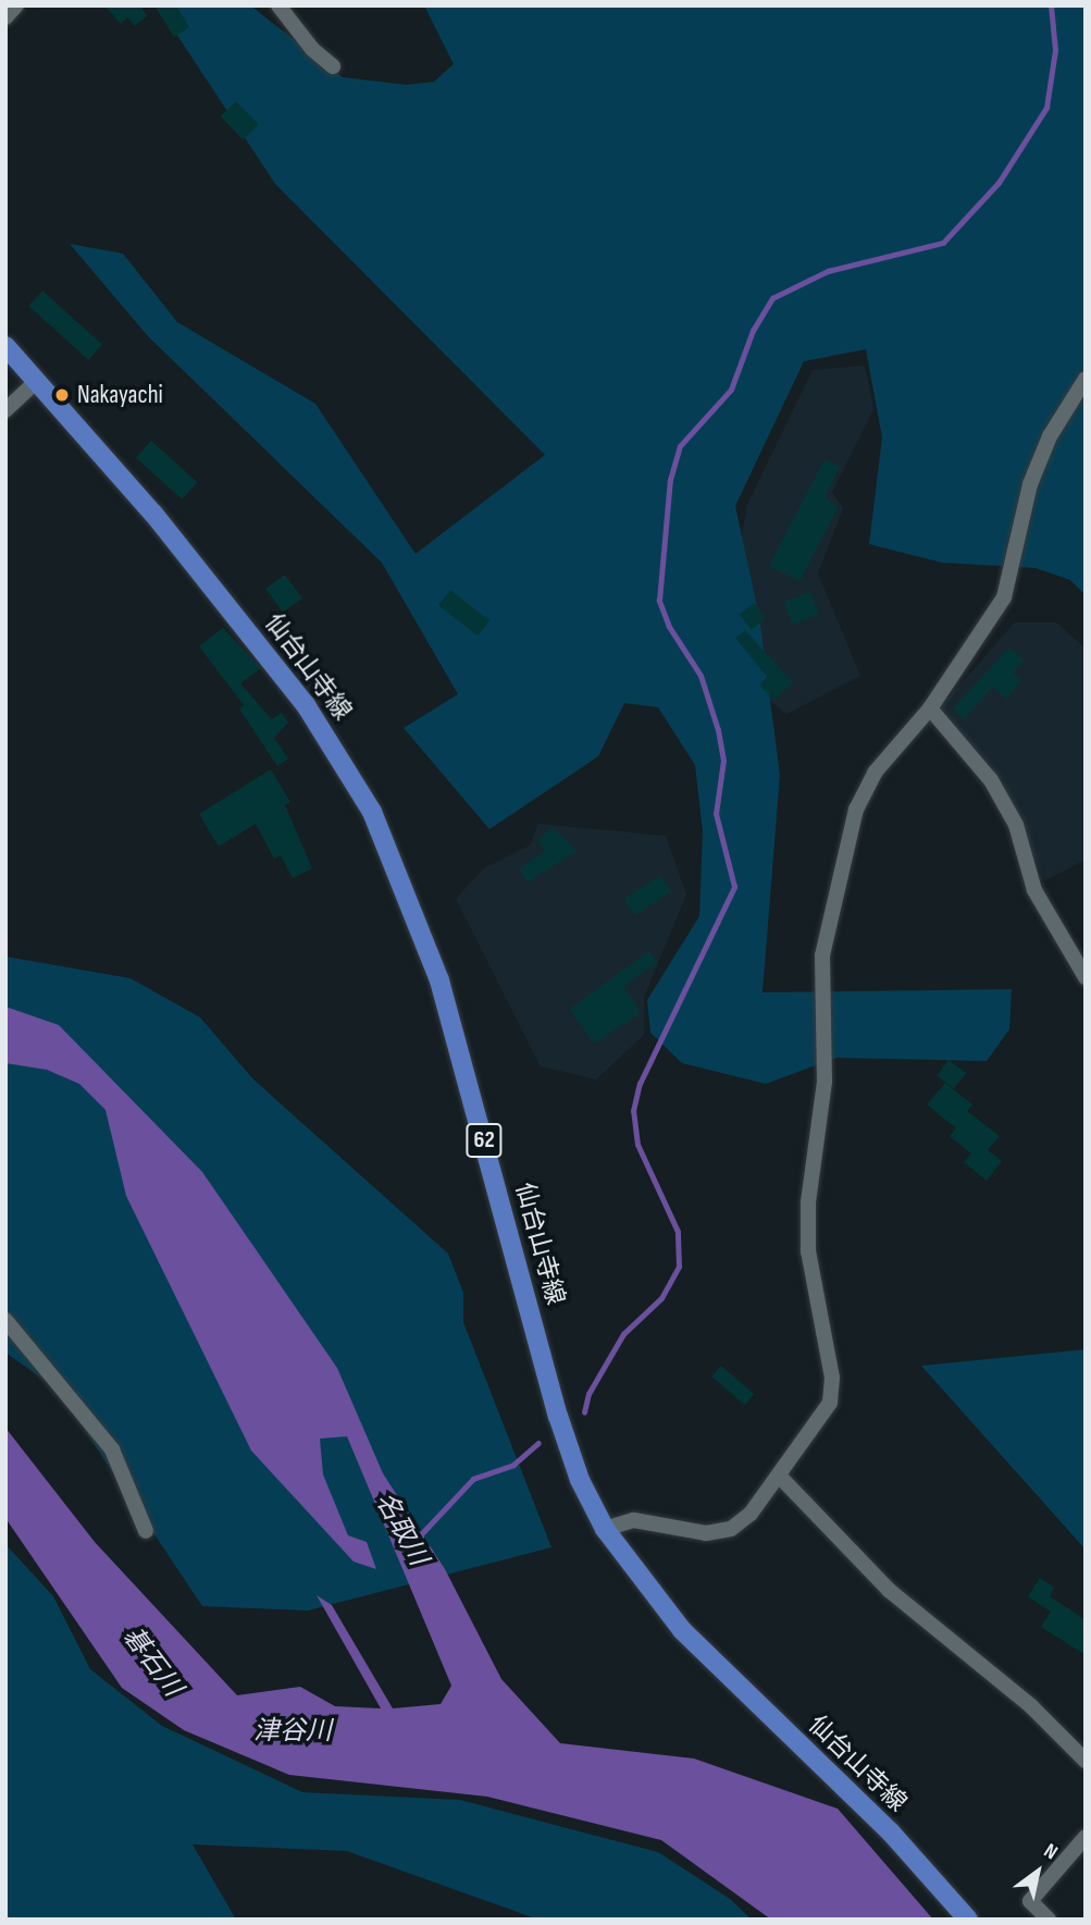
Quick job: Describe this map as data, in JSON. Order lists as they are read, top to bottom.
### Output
{
  "streets": {
    "main road": ["仙台山寺線", "62"]
  },
  "water": ["名取川", "碁石川", "津谷川"],
  "places": ["Nakayachi"],
  "north": "top right"
}
